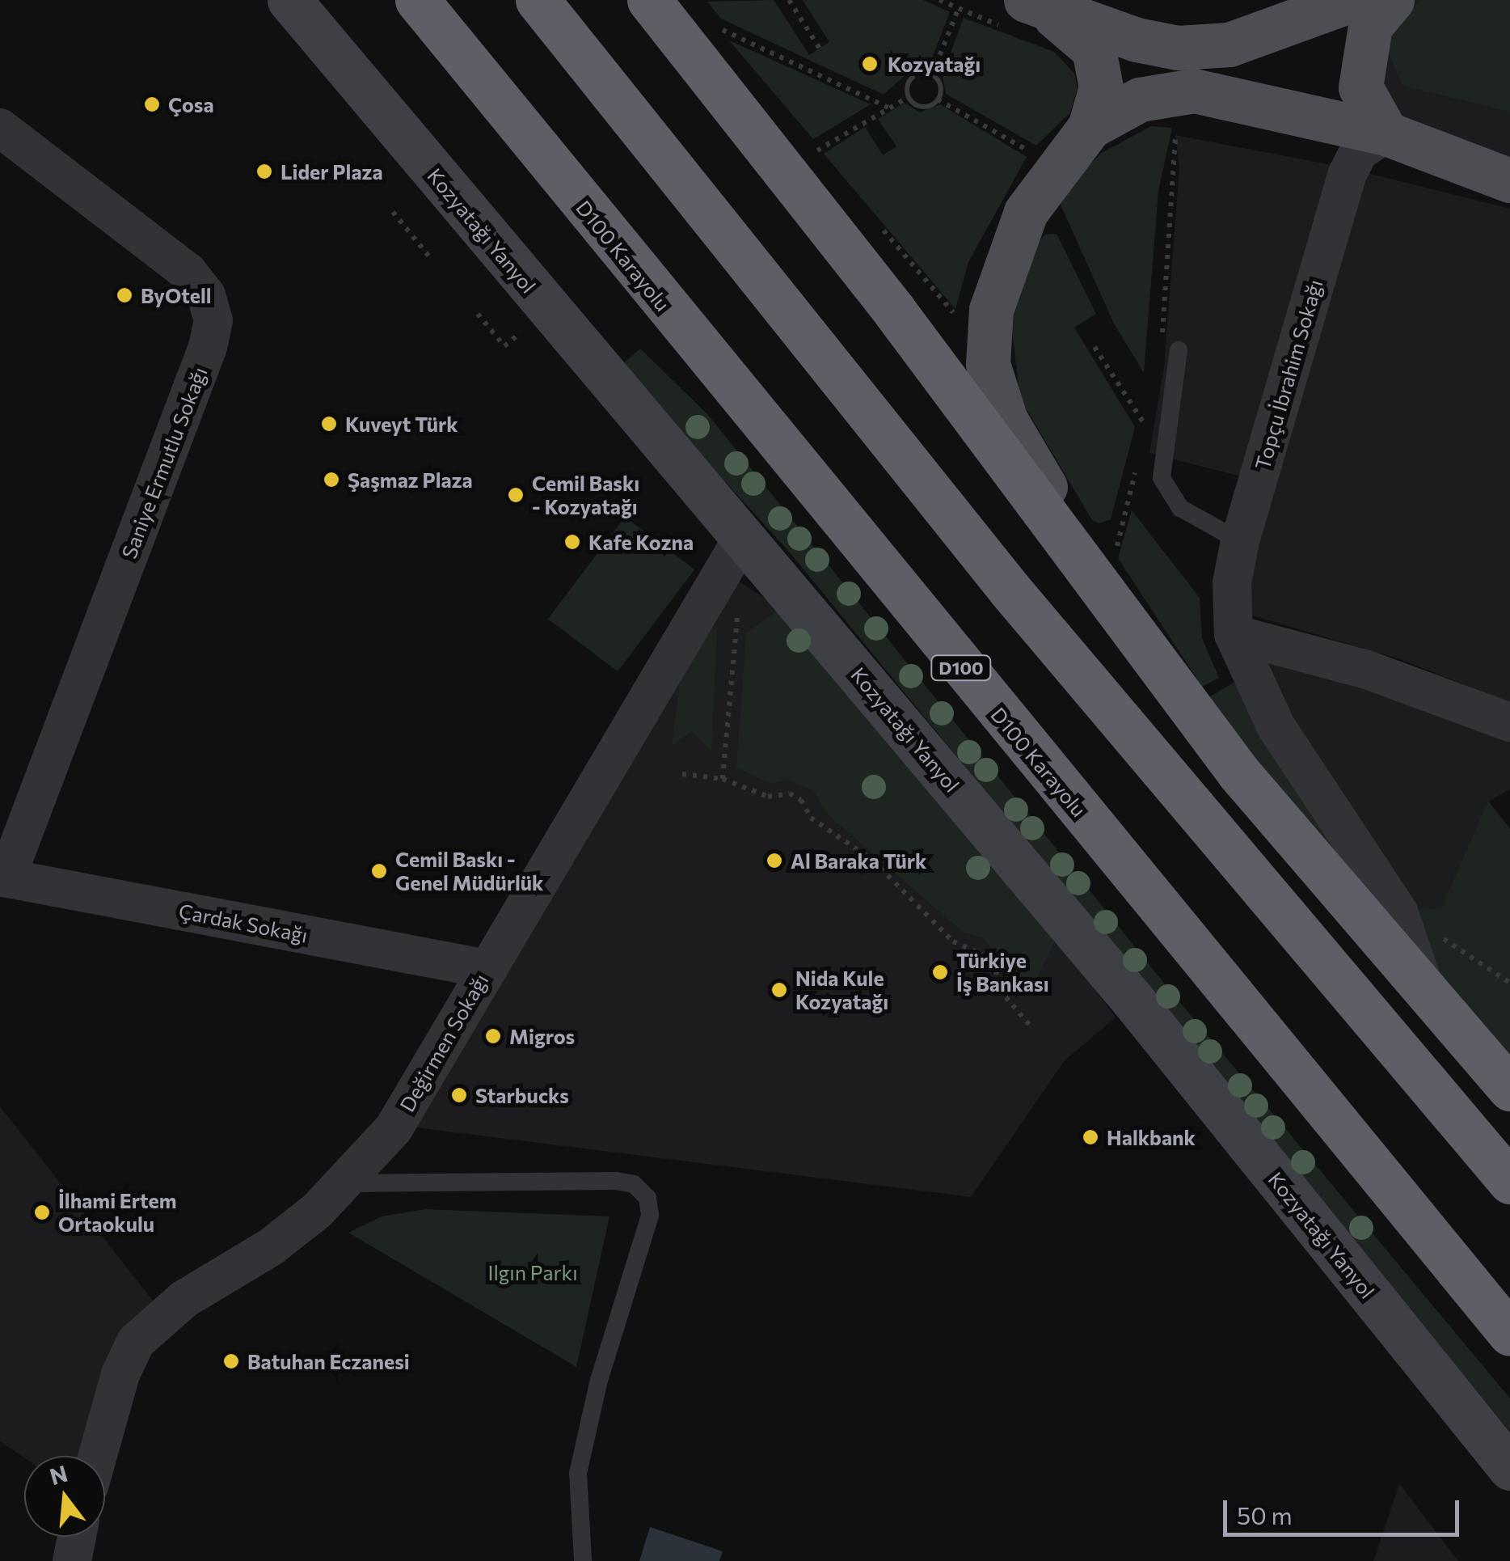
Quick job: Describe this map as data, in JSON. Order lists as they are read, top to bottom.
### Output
{
  "streets": {
    "highway": ["D100 Karayolu", "D100"],
    "main road": ["Kozyatağı Yanyol"],
    "street": [
      "Topçu İbrahim Sokağı",
      "Saniye Ermutlu Sokağı",
      "Çardak Sokağı",
      "Değirmen Sokağı"
    ]
  },
  "crossings": [
    ["Kozyatağı Yanyol", "Değirmen Sokağı"],
    ["Saniye Ermutlu Sokağı", "Çardak Sokağı"],
    ["Çardak Sokağı", "Değirmen Sokağı"]
  ],
  "parks": ["Ilgın Parkı"],
  "places": [
    "Kozyatağı",
    "Çosa",
    "Lider Plaza",
    "ByOtell",
    "Kuveyt Türk",
    "Şaşmaz Plaza",
    "Cemil Baskı - Kozyatağı",
    "Kafe Kozna",
    "Al Baraka Türk",
    "Cemil Baskı - Genel Müdürlük",
    "Türkiye İş Bankası",
    "Nida Kule Kozyatağı",
    "Migros",
    "Starbucks",
    "Halkbank",
    "İlhami Ertem Ortaokulu",
    "Batuhan Eczanesi"
  ],
  "scale_bar": "50 m",
  "north": "top"
}
